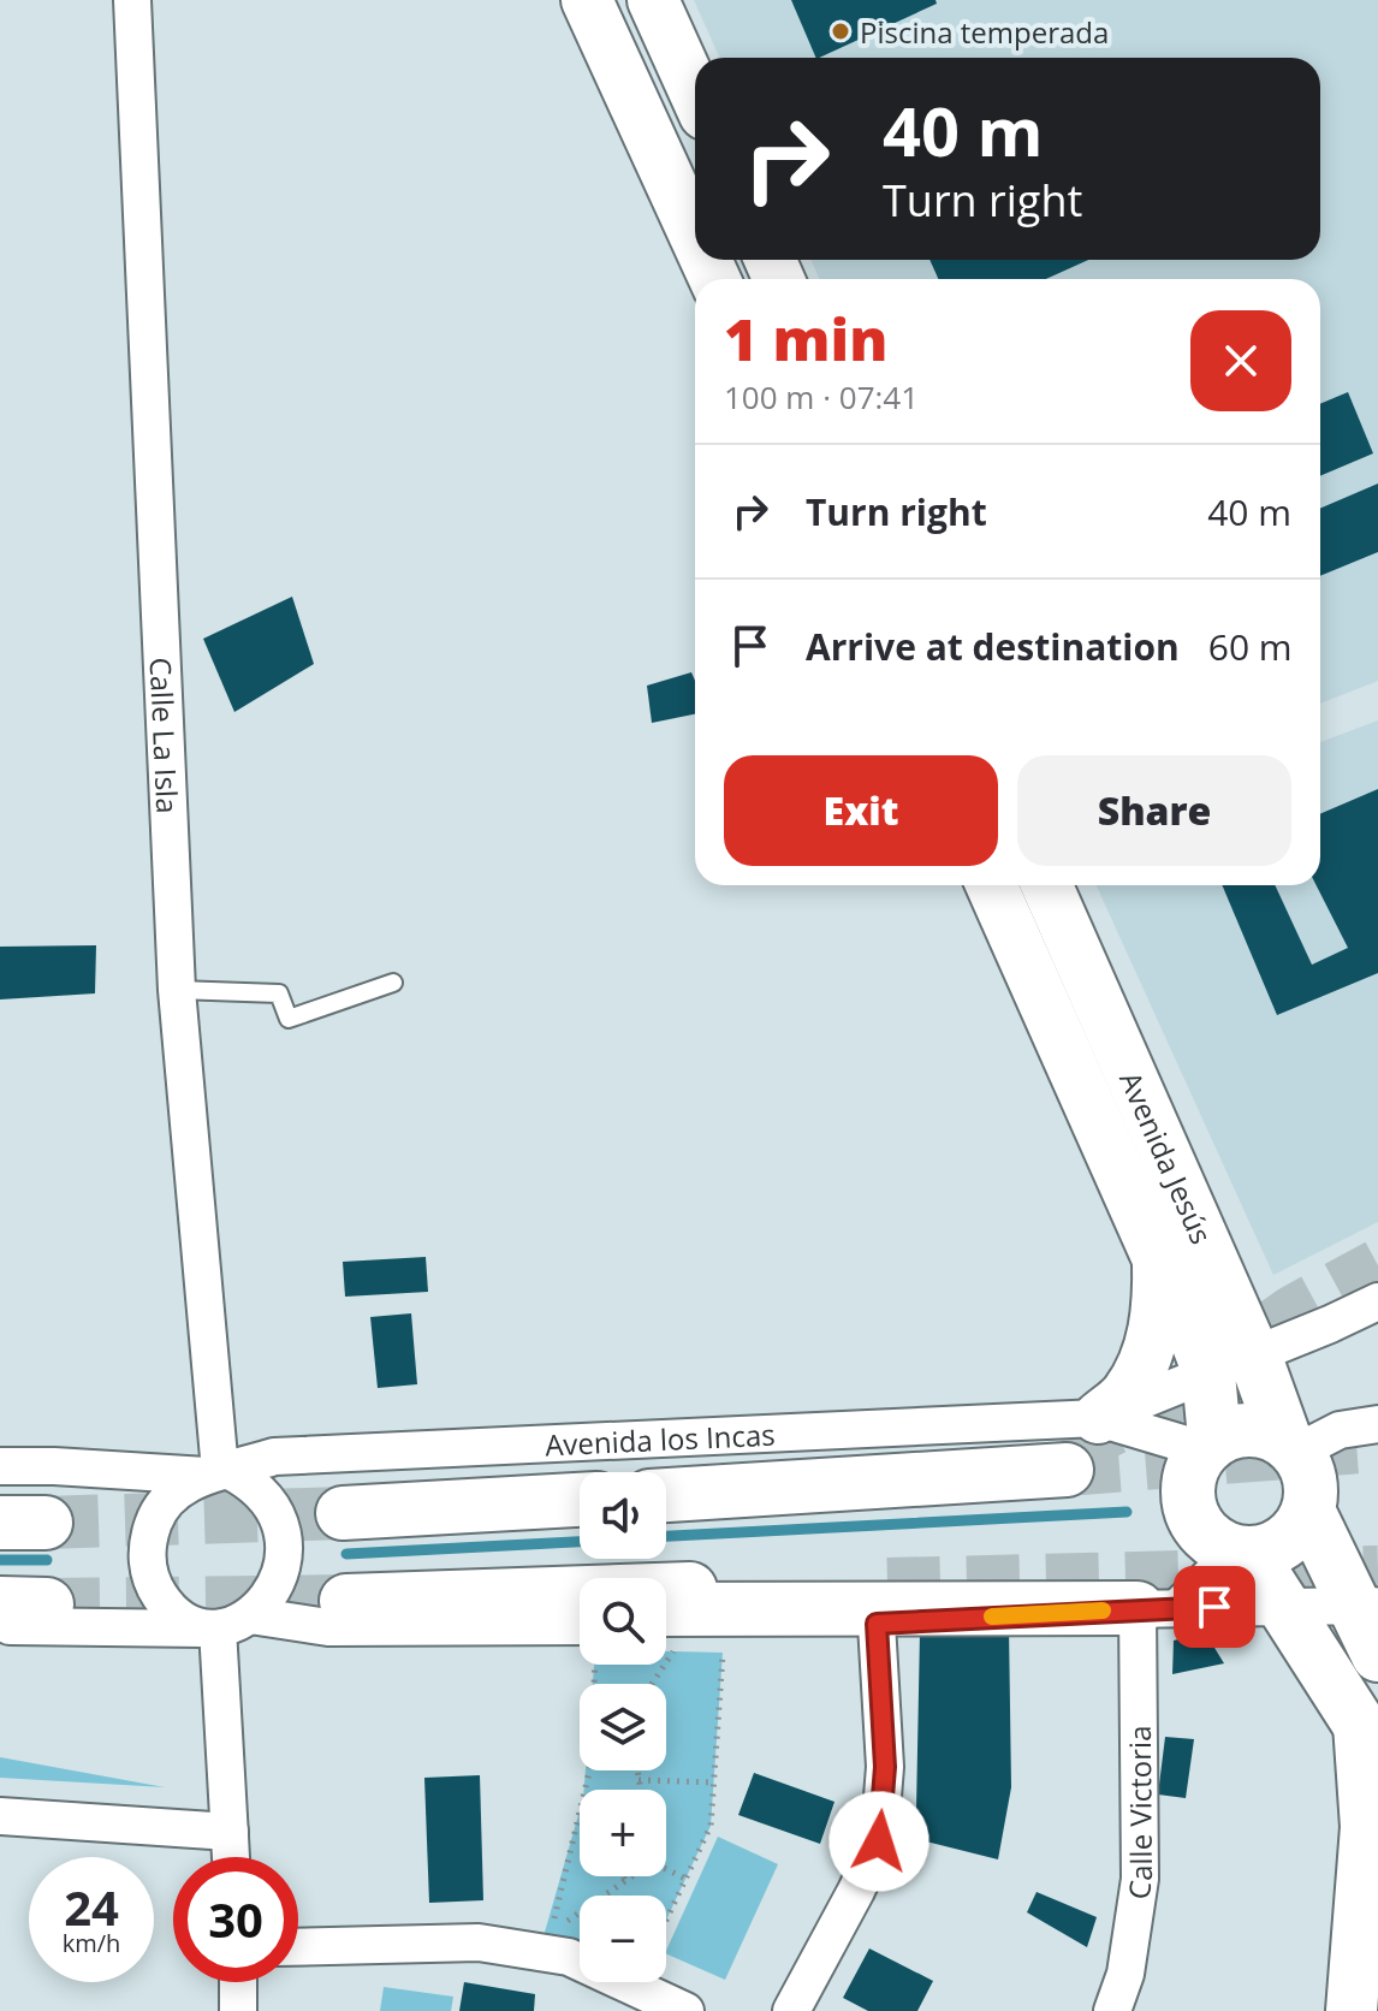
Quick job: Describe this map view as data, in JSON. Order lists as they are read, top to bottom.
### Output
{
  "streets": {
    "main road": ["Avenida Jesús", "Avenida los Incas"],
    "street": ["Calle La Isla", "Calle Victoria"]
  },
  "crossings": [
    ["Calle La Isla", "Avenida los Incas"],
    ["Avenida Jesús", "Avenida los Incas"]
  ],
  "places": ["Piscina temperada"],
  "page": {
    "turn": ["40 m", "Turn right"],
    "heading": ["1 min", "100 m · 07:41"],
    "list": [
      {
        "name": "Turn right",
        "value": "40 m"
      },
      {
        "name": "Arrive at destination",
        "value": "60 m"
      }
    ],
    "buttons": ["Exit", "Share"],
    "map_buttons": ["+", "−"],
    "speed": "24 km/h",
    "limit": "30"
  }
}
